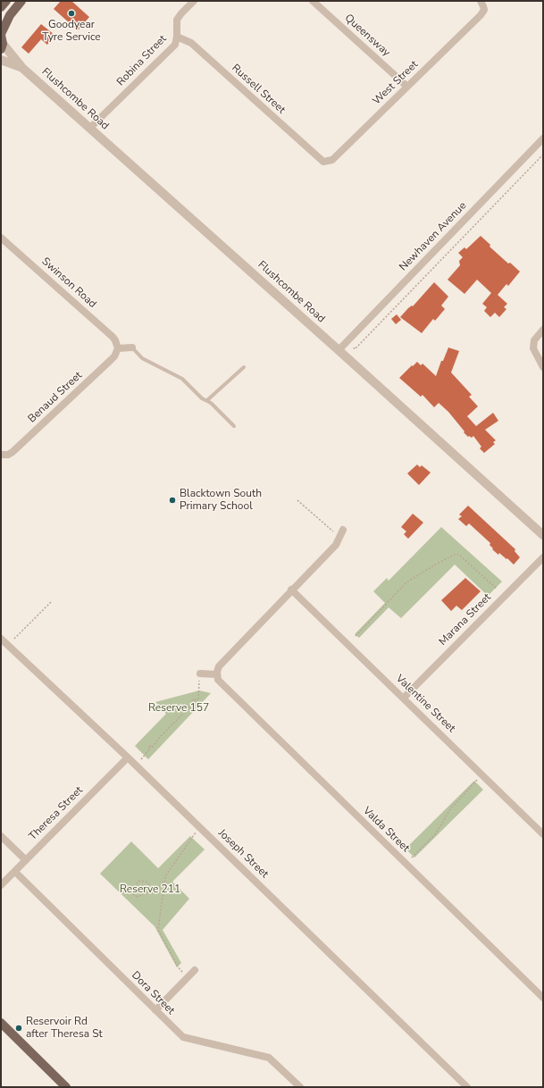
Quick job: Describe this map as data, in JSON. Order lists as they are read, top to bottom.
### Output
{
  "streets": {
    "street": [
      "Queensway",
      "Robina Street",
      "West Street",
      "Russell Street",
      "Flushcombe Road",
      "Newhaven Avenue",
      "Swinson Road",
      "Benaud Street",
      "Marana Street",
      "Valentine Street",
      "Theresa Street",
      "Valda Street",
      "Joseph Street",
      "Dora Street"
    ]
  },
  "crossings": [
    ["Queensway", "West Street"],
    ["Robina Street", "Russell Street"],
    ["Robina Street", "Flushcombe Road"],
    ["West Street", "Russell Street"],
    ["Flushcombe Road", "Newhaven Avenue"],
    ["Swinson Road", "Benaud Street"],
    ["Marana Street", "Valentine Street"],
    ["Theresa Street", "Joseph Street"],
    ["Theresa Street", "Dora Street"]
  ],
  "parks": ["Reserve 157", "Reserve 211"],
  "places": ["Goodyear Tyre Service", "Blacktown South Primary School", "Reservoir Rd after Theresa St"]
}
